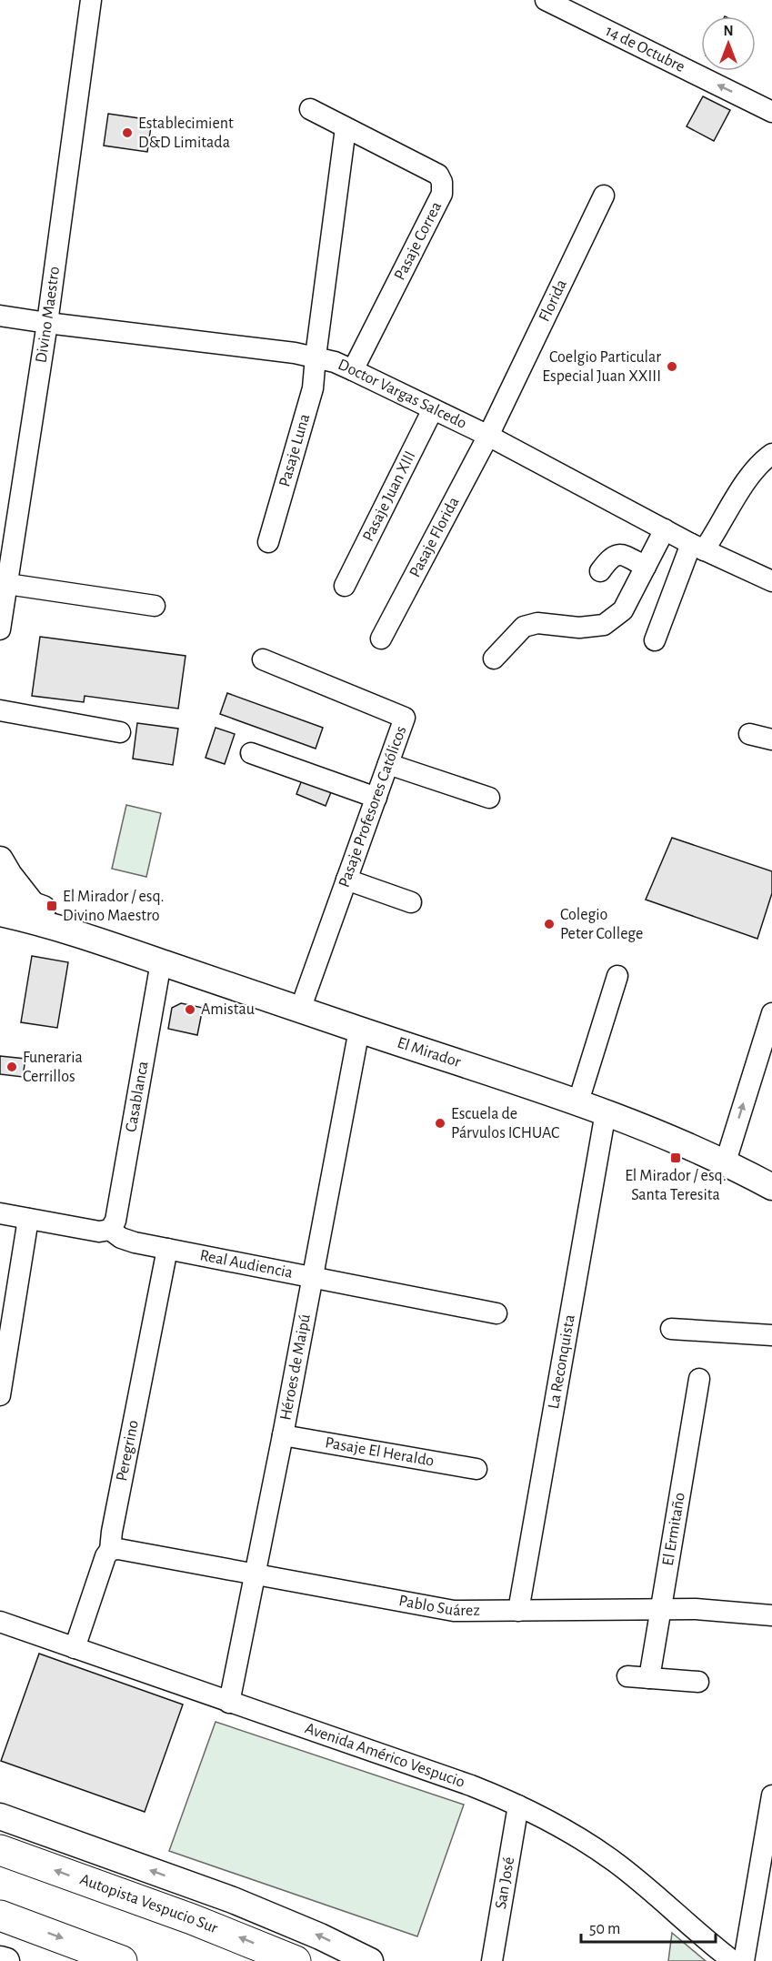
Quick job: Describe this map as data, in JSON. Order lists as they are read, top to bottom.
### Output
{
  "streets": {
    "highway": ["Autopista Vespucio Sur"],
    "main road": ["El Mirador"],
    "street": [
      "14 de Octubre",
      "Pasaje Correa",
      "Florida",
      "Divino Maestro",
      "Doctor Vargas Salcedo",
      "Pasaje Luna",
      "Pasaje Juan XIII",
      "Pasaje Florida",
      "Pasaje Profesores Católicos",
      "Casablanca",
      "Real Audiencia",
      "La Reconquista",
      "Héroes de Maipú",
      "Peregrino",
      "Pasaje El Heraldo",
      "El Ermitaño",
      "Pablo Suárez",
      "Avenida Américo Vespucio",
      "San José"
    ]
  },
  "crossings": [
    ["Pasaje Correa", "Doctor Vargas Salcedo"],
    ["Florida", "Doctor Vargas Salcedo"],
    ["Florida", "Pasaje Florida"],
    ["Divino Maestro", "Doctor Vargas Salcedo"],
    ["Doctor Vargas Salcedo", "Pasaje Luna"],
    ["Doctor Vargas Salcedo", "Pasaje Juan XIII"],
    ["Doctor Vargas Salcedo", "Pasaje Florida"],
    ["Pasaje Profesores Católicos", "El Mirador"],
    ["El Mirador", "Casablanca"],
    ["El Mirador", "La Reconquista"],
    ["El Mirador", "Héroes de Maipú"],
    ["Casablanca", "Real Audiencia"],
    ["Real Audiencia", "Héroes de Maipú"],
    ["Real Audiencia", "Peregrino"],
    ["La Reconquista", "Pablo Suárez"],
    ["Héroes de Maipú", "Pasaje El Heraldo"],
    ["Héroes de Maipú", "Pablo Suárez"],
    ["Héroes de Maipú", "Avenida Américo Vespucio"],
    ["Peregrino", "Pablo Suárez"],
    ["Peregrino", "Avenida Américo Vespucio"],
    ["El Ermitaño", "Pablo Suárez"],
    ["Avenida Américo Vespucio", "San José"]
  ],
  "one_way": ["14 de Octubre"],
  "places": {
    "other": [
      "Establecimient D&D Limitada",
      "Coelgio Particular Especial Juan XXIII",
      "Colegio Peter College",
      "Amistau",
      "Funeraria Cerrillos",
      "Escuela de Párvulos ICHUAC"
    ],
    "transit": ["El Mirador / esq. Divino Maestro", "El Mirador / esq. Santa Teresita"]
  },
  "scale_bar": "50 m",
  "north": "top"
}
